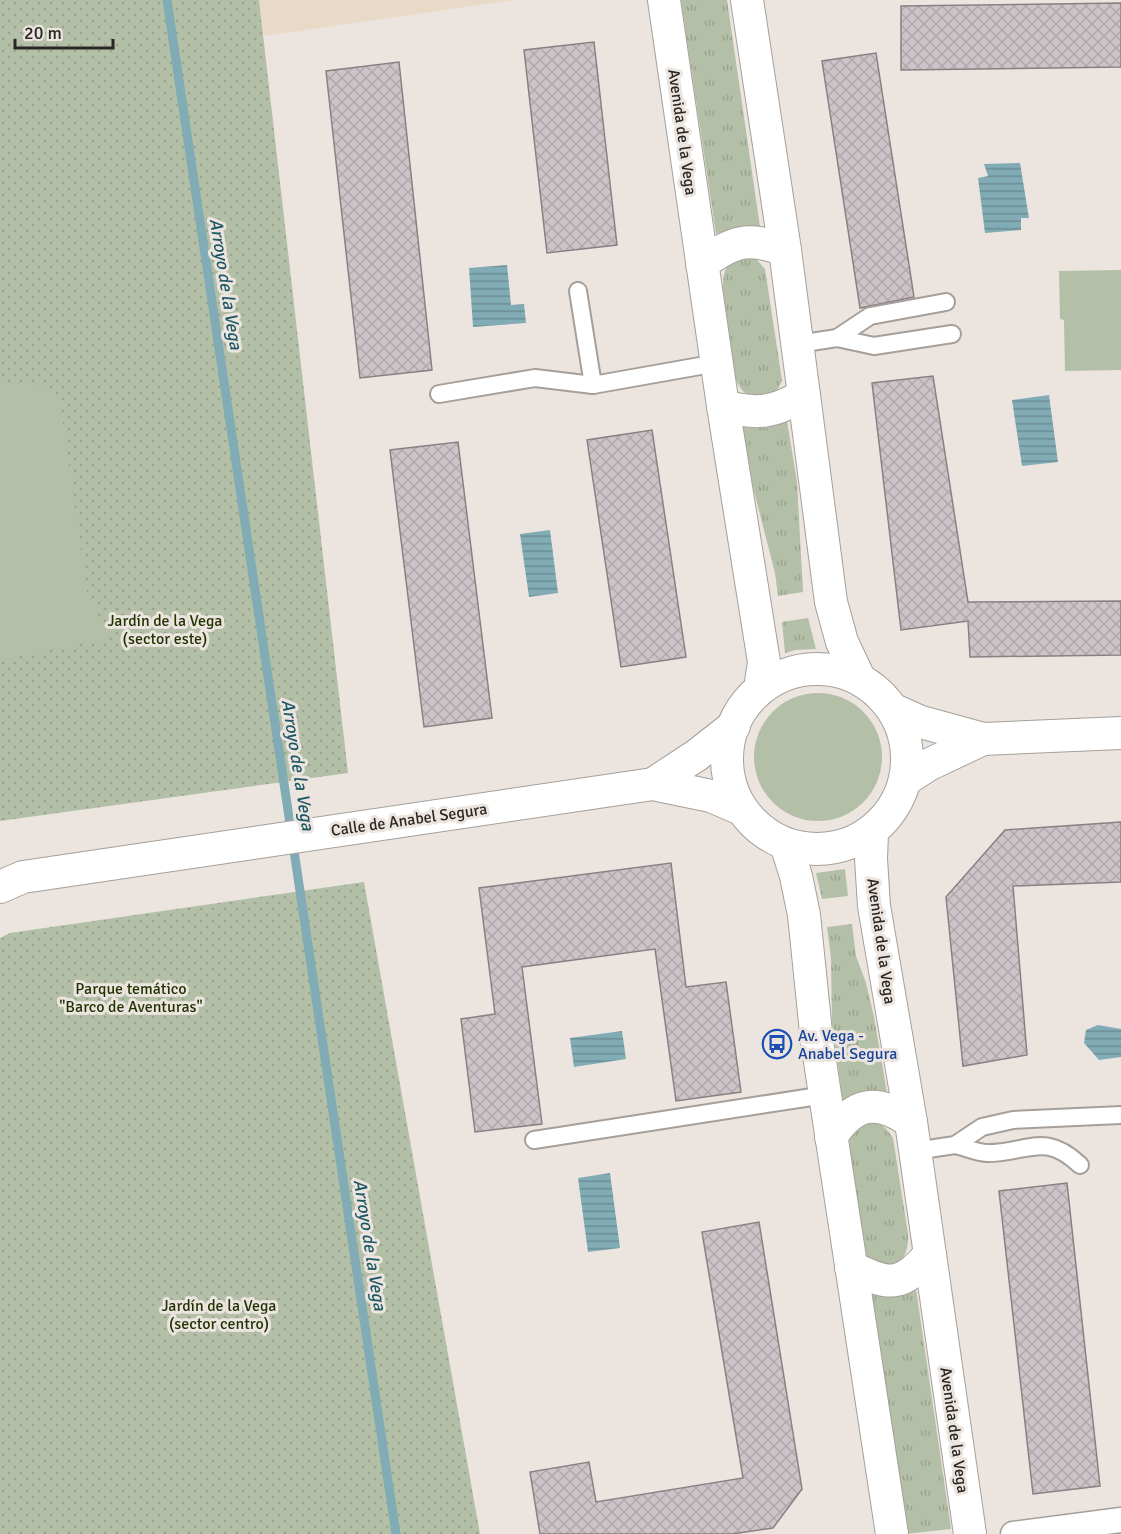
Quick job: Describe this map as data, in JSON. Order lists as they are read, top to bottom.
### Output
{
  "streets": {
    "street": ["Avenida de la Vega", "Calle de Anabel Segura"]
  },
  "crossings": [
    ["Avenida de la Vega", "Calle de Anabel Segura"]
  ],
  "water": ["Arroyo de la Vega"],
  "parks": ["Jardín de la Vega (sector este)", "Parque temático \"Barco de Aventuras\"", "Jardín de la Vega (sector centro)"],
  "places": {
    "bus stop": ["Av. Vega - Anabel Segura"]
  },
  "scale_bar": "20 m"
}
